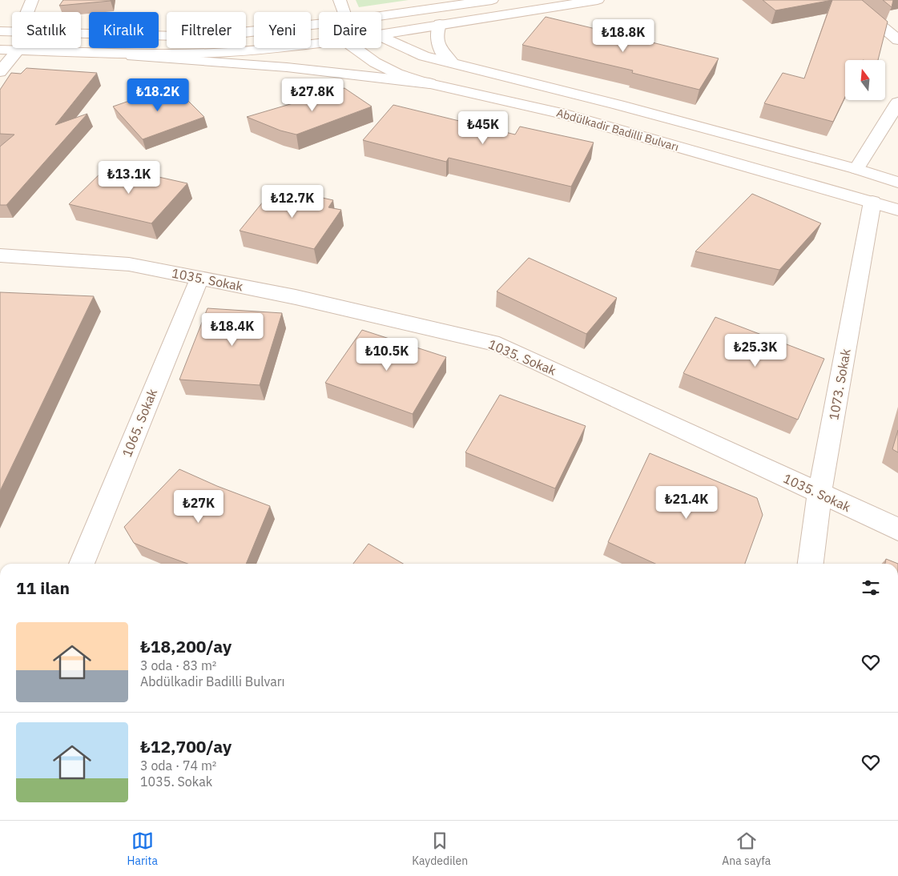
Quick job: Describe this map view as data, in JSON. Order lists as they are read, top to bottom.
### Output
{
  "streets": {
    "main road": [
      "Abdülkadir Badilli Bulvarı",
      "1035. Sokak",
      "1073. Sokak",
      "1065. Sokak"
    ]
  },
  "crossings": [
    ["Abdülkadir Badilli Bulvarı", "1073. Sokak"],
    ["1035. Sokak", "1073. Sokak"],
    ["1035. Sokak", "1065. Sokak"]
  ],
  "north": "top",
  "page": {
    "chip": [
      "Satılık",
      "Kiralık",
      "Filtreler",
      "Yeni",
      "Daire"
    ],
    "price": [
      "₺18.8K",
      "₺18.2K",
      "₺27.8K",
      "₺45K",
      "₺13.1K",
      "₺12.7K",
      "₺18.4K",
      "₺25.3K",
      "₺10.5K",
      "₺21.4K",
      "₺27K"
    ],
    "heading": "11 ilan",
    "list": [
      {
        "name": "₺18,200/ay",
        "note": "3 oda · 83 m² · Abdülkadir Badilli Bulvarı"
      },
      {
        "name": "₺12,700/ay",
        "note": "3 oda · 74 m² · 1035. Sokak"
      }
    ],
    "tabs": ["Harita", "Kaydedilen", "Ana sayfa"]
  }
}
